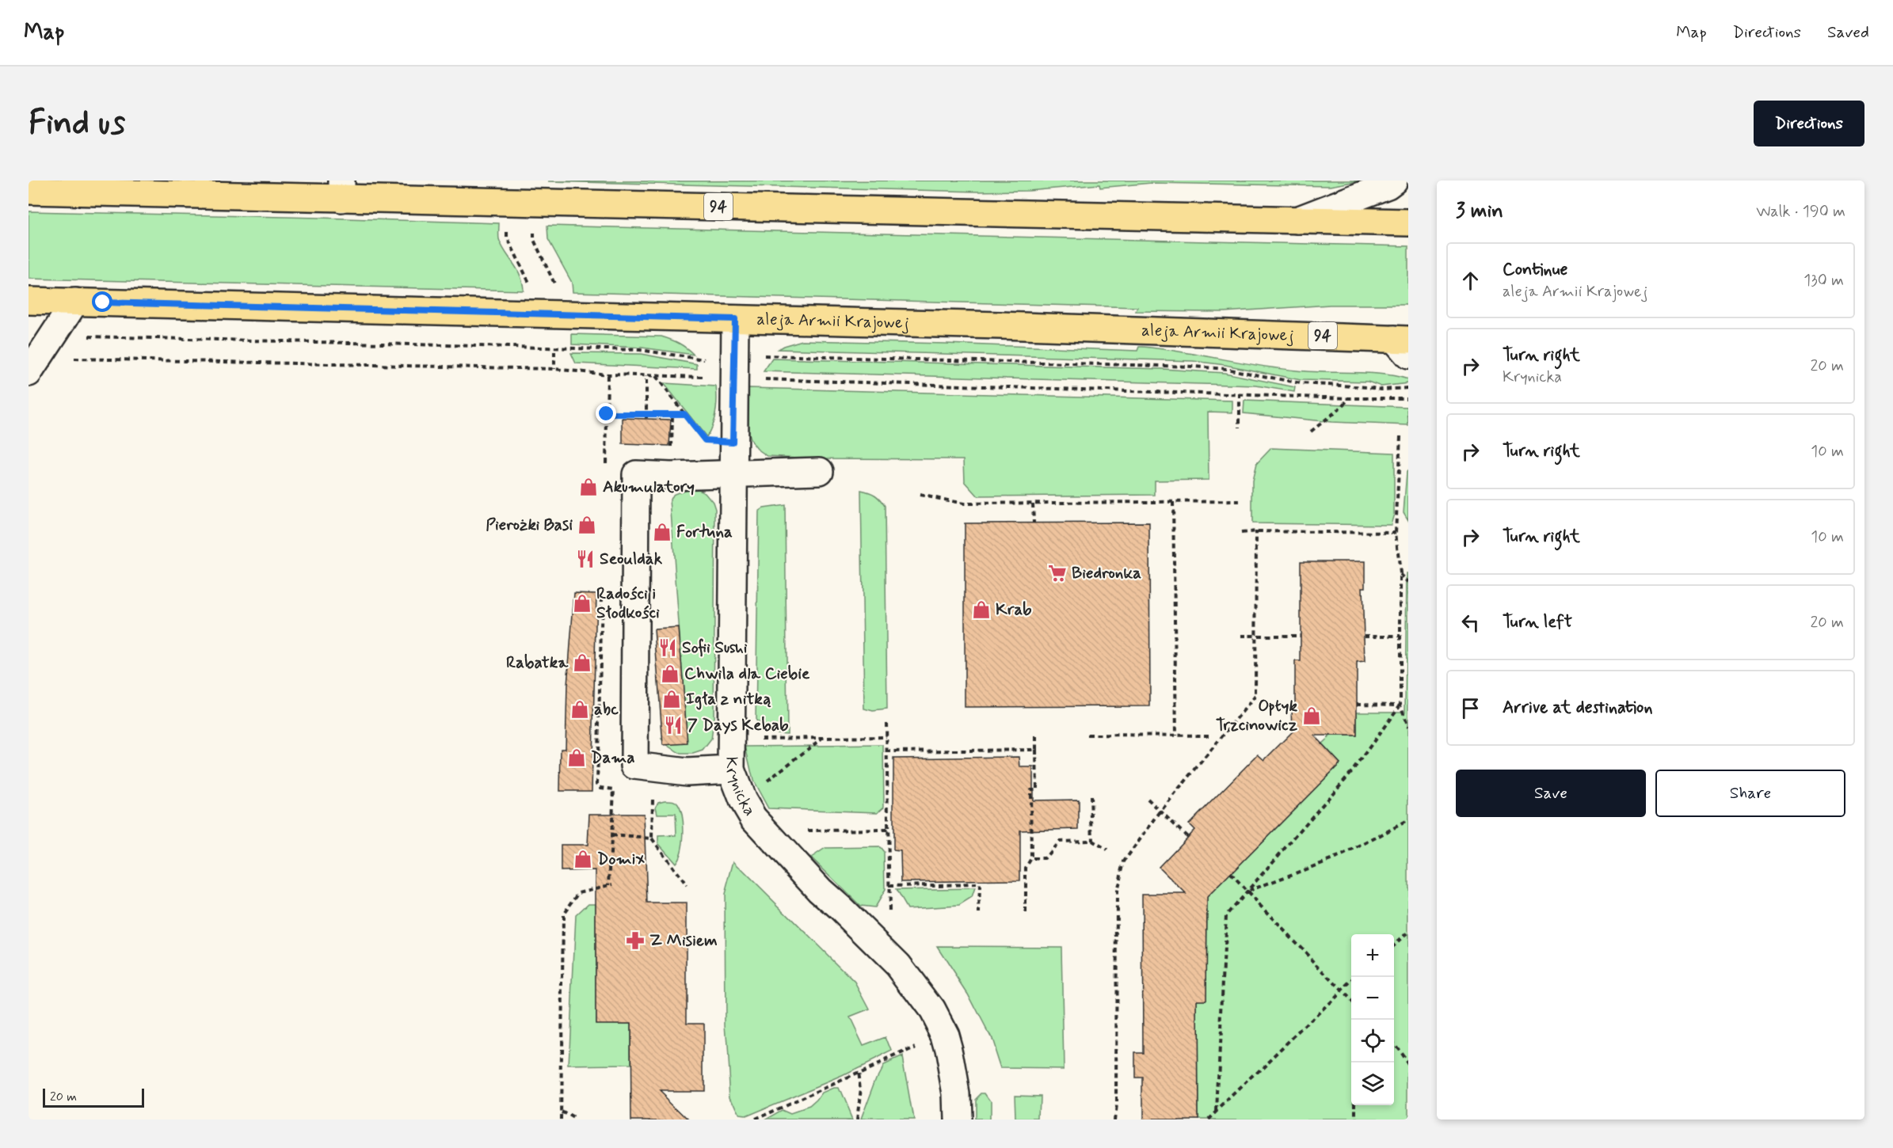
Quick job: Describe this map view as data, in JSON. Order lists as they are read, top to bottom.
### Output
{
  "streets": {
    "main road": ["94", "aleja Armii Krajowej"],
    "street": ["Krynicka"]
  },
  "crossings": [
    ["aleja Armii Krajowej", "Krynicka"]
  ],
  "places": {
    "shop": [
      "Akumulatory",
      "Pierożki Basi",
      "Fortuna",
      "Radości i Słodkości",
      "Krab",
      "Rabatka",
      "Chwila dla Ciebie",
      "Igła z nitką",
      "abc",
      "Optyk Trzcinowicz",
      "Dama",
      "Domix"
    ],
    "restaurant": ["Seouldak", "Sofii Sushi", "7 Days Kebab"],
    "supermarket": ["Biedronka"],
    "pharmacy": ["Z Misiem"]
  },
  "scale_bar": "20 m",
  "page": {
    "header": "Map",
    "nav": ["Map", "Directions", "Saved"],
    "buttons": [
      "Directions",
      ["Save", "Share"]
    ],
    "title": "Find us",
    "heading": ["3 min", "Walk · 190 m"],
    "list": [
      ["Continue", "aleja Armii Krajowej", "130 m"],
      ["Turn right", "Krynicka", "20 m"],
      ["Turn right", "10 m"],
      ["Turn right", "10 m"],
      ["Turn left", "20 m"],
      "Arrive at destination"
    ],
    "map_buttons": ["+", "−"],
    "scale": "20 m"
  }
}
